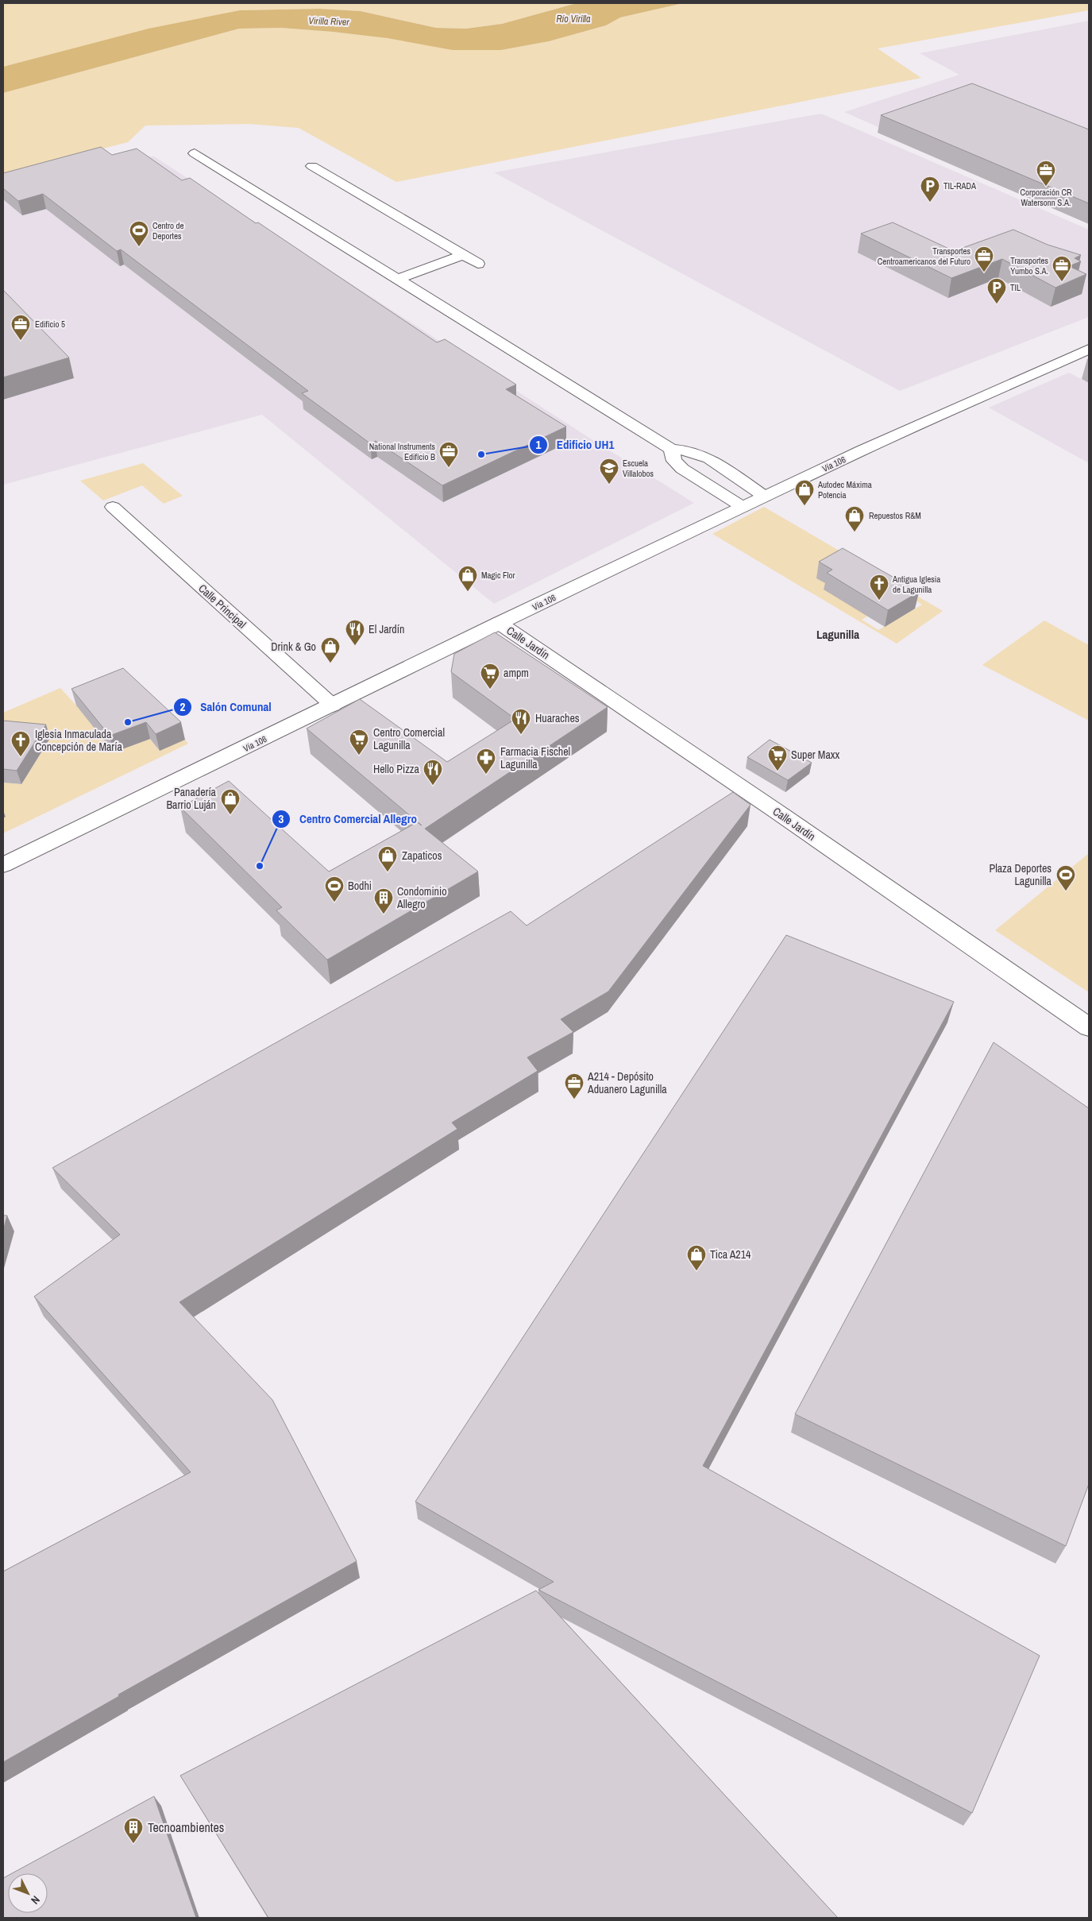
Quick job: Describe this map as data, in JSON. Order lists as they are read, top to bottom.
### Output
{
  "streets": {
    "street": ["Vía 106", "Calle Principal", "Calle Jardín"]
  },
  "crossings": [
    ["Vía 106", "Calle Principal"],
    ["Vía 106", "Calle Jardín"]
  ],
  "districts": ["Lagunilla"],
  "water": ["Río Virilla", "Virilla River"],
  "places": {
    "office": [
      "Corporación CR Watersonn S.A.",
      "Transportes Centroamericanos del Futuro",
      "Transportes Yumbo S.A.",
      "Edificio 5",
      "National Instruments Edificio B",
      "A214 - Depósito Aduanero Lagunilla"
    ],
    "parking": ["TIL-RADA", "TIL"],
    "sports": ["Centro de Deportes", "Plaza Deportes Lagunilla", "Bodhi"],
    "other": ["Edificio UH1", "Salón Comunal", "Centro Comercial Allegro"],
    "school or university": ["Escuela Villalobos"],
    "shop": [
      "Autodec Máxima Potencia",
      "Repuestos R&M",
      "Magic Flor",
      "Drink & Go",
      "Panadería Barrio Luján",
      "Zapaticos",
      "Tica A214"
    ],
    "church": ["Antigua Iglesia de Lagunilla", "Iglesia Inmaculada Concepción de María"],
    "restaurant": ["El Jardín", "Huaraches", "Hello Pizza"],
    "supermarket": ["ampm", "Centro Comercial Lagunilla", "Super Maxx"],
    "pharmacy": ["Farmacia Fischel Lagunilla"],
    "building": ["Condominio Allegro", "Tecnoambientes"]
  },
  "north": "bottom right"
}
